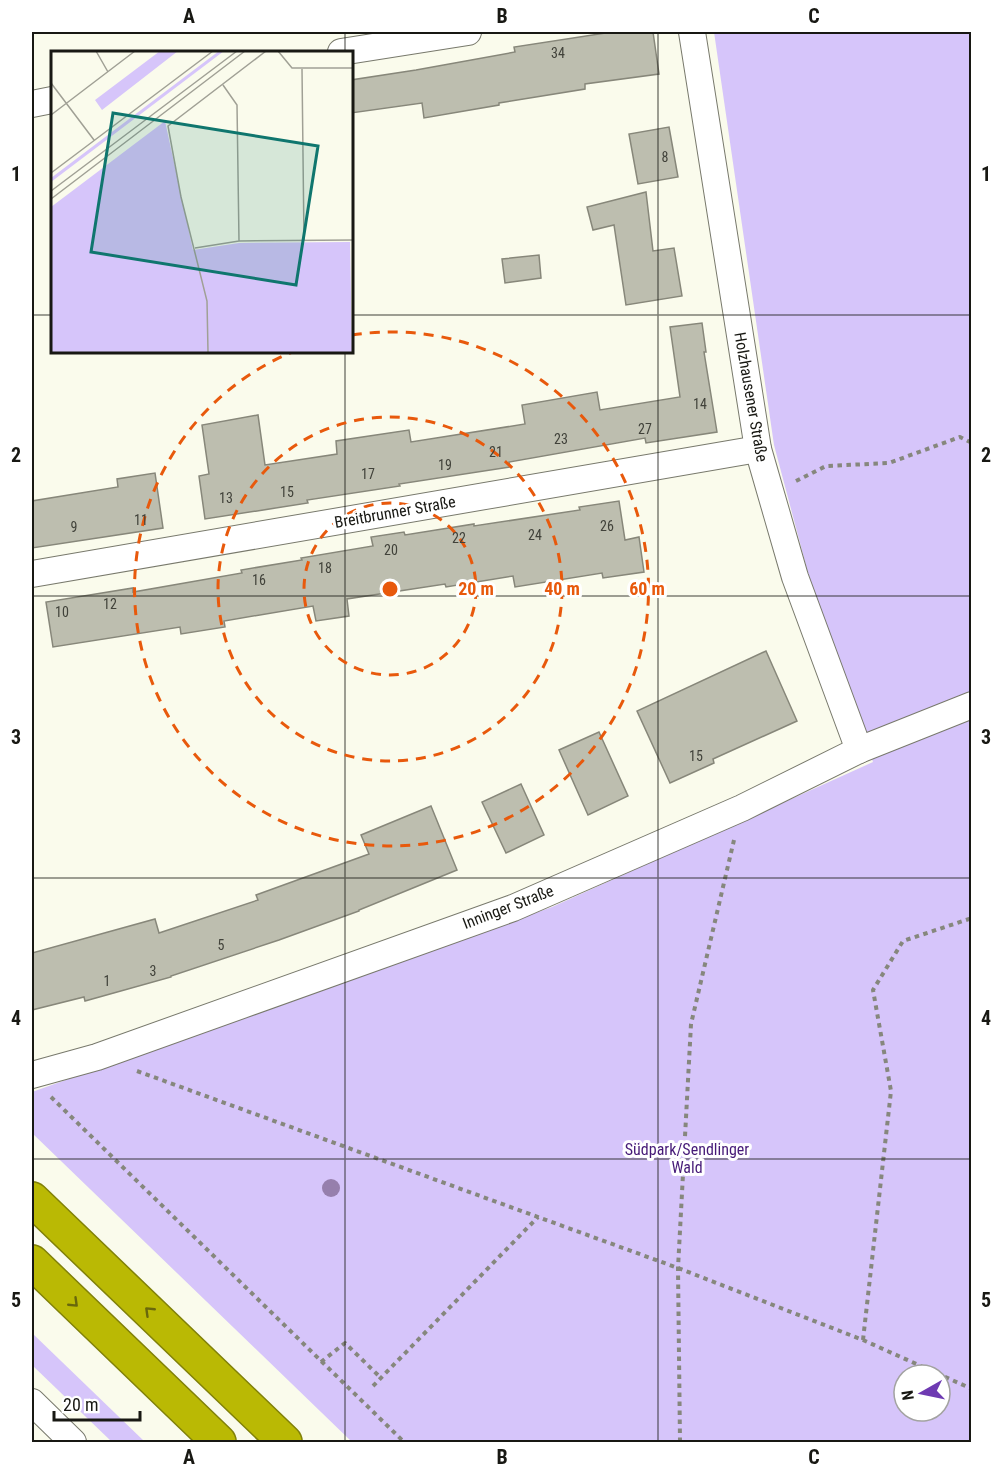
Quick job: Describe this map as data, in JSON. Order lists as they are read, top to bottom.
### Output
{
  "streets": {
    "street": ["Holzhausener Straße", "Breitbrunner Straße", "Inninger Straße"]
  },
  "crossings": [
    ["Holzhausener Straße", "Breitbrunner Straße"],
    ["Holzhausener Straße", "Inninger Straße"]
  ],
  "parks": ["Südpark/Sendlinger Wald"],
  "house_numbers": [
    "34",
    "8",
    "14",
    "27",
    "23",
    "21",
    "19",
    "17",
    "15",
    "13",
    "11",
    "26",
    "9",
    "24",
    "22",
    "20",
    "18",
    "16",
    "12",
    "10",
    "15",
    "5",
    "3",
    "1"
  ],
  "scale_bar": "20 m",
  "north": "left",
  "grid": {
    "columns": ["A", "B", "C"],
    "rows": [
      "1",
      "2",
      "3",
      "4",
      "5"
    ]
  },
  "rings": ["20 m", "40 m", "60 m"]
}
